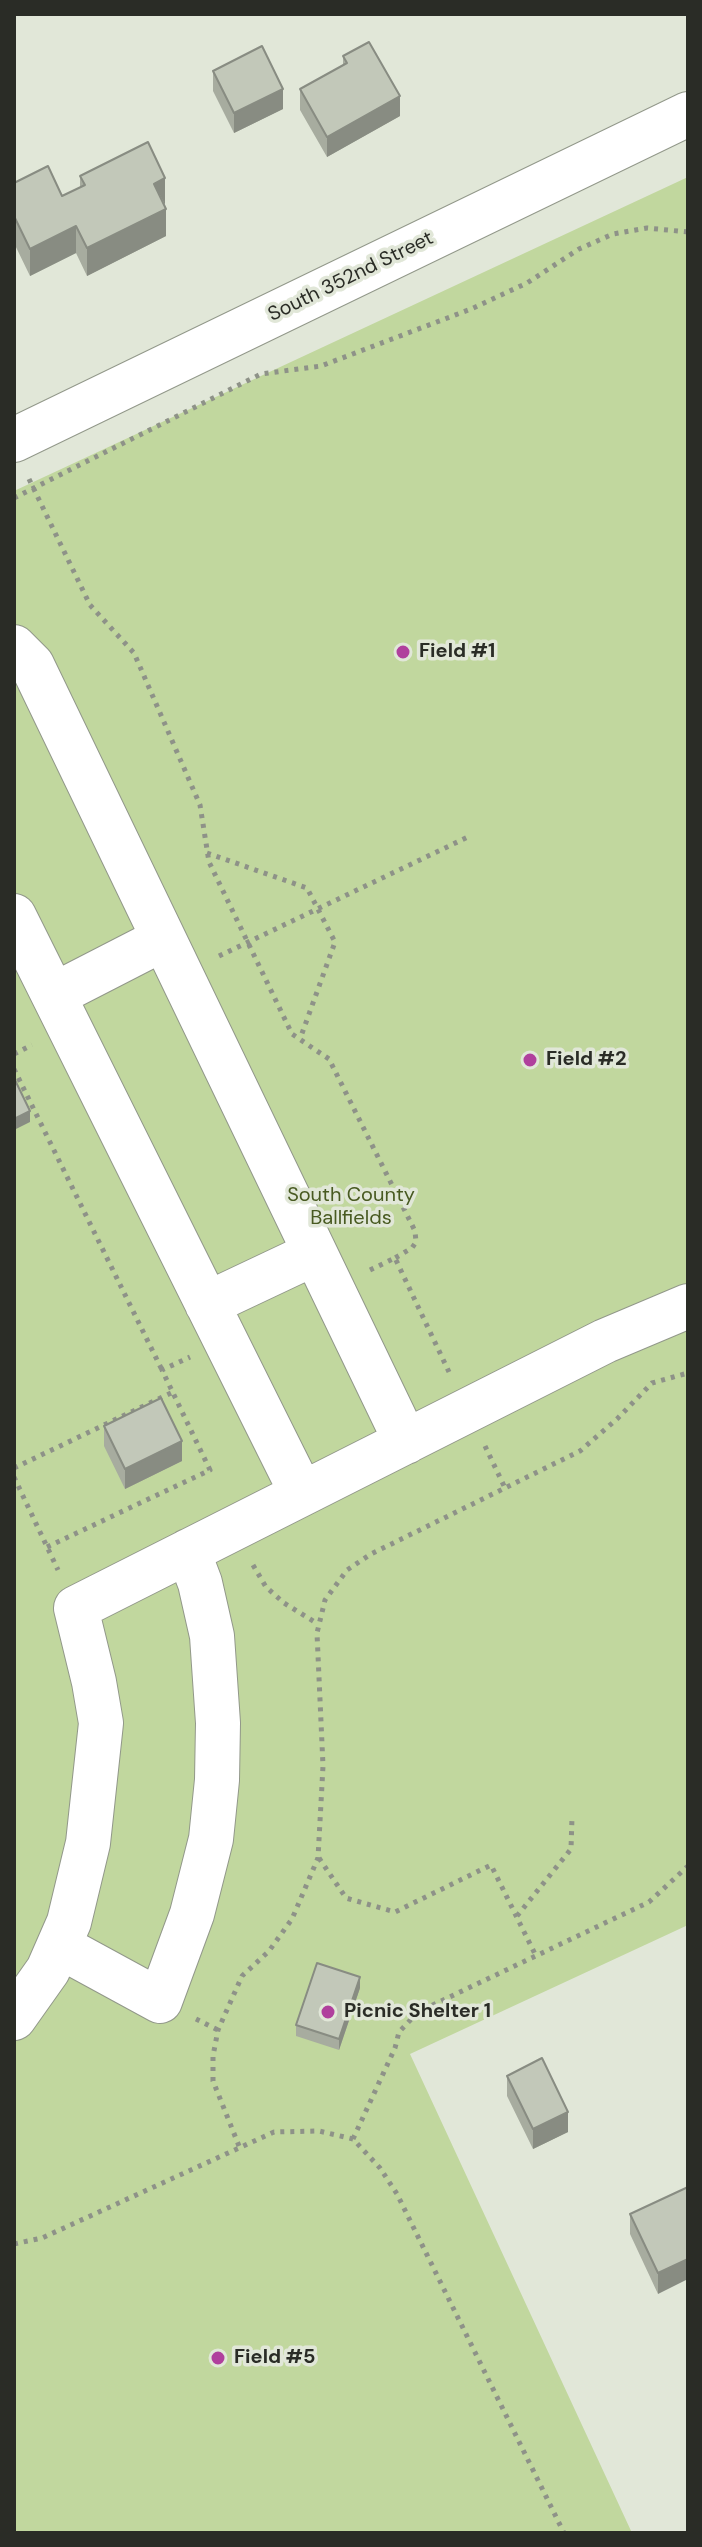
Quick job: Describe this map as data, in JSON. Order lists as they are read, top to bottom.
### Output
{
  "streets": {
    "street": ["South 352nd Street"]
  },
  "parks": ["South County Ballfields"],
  "places": [
    "Field #1",
    "Field #2",
    "Picnic Shelter 1",
    "Field #5"
  ]
}
